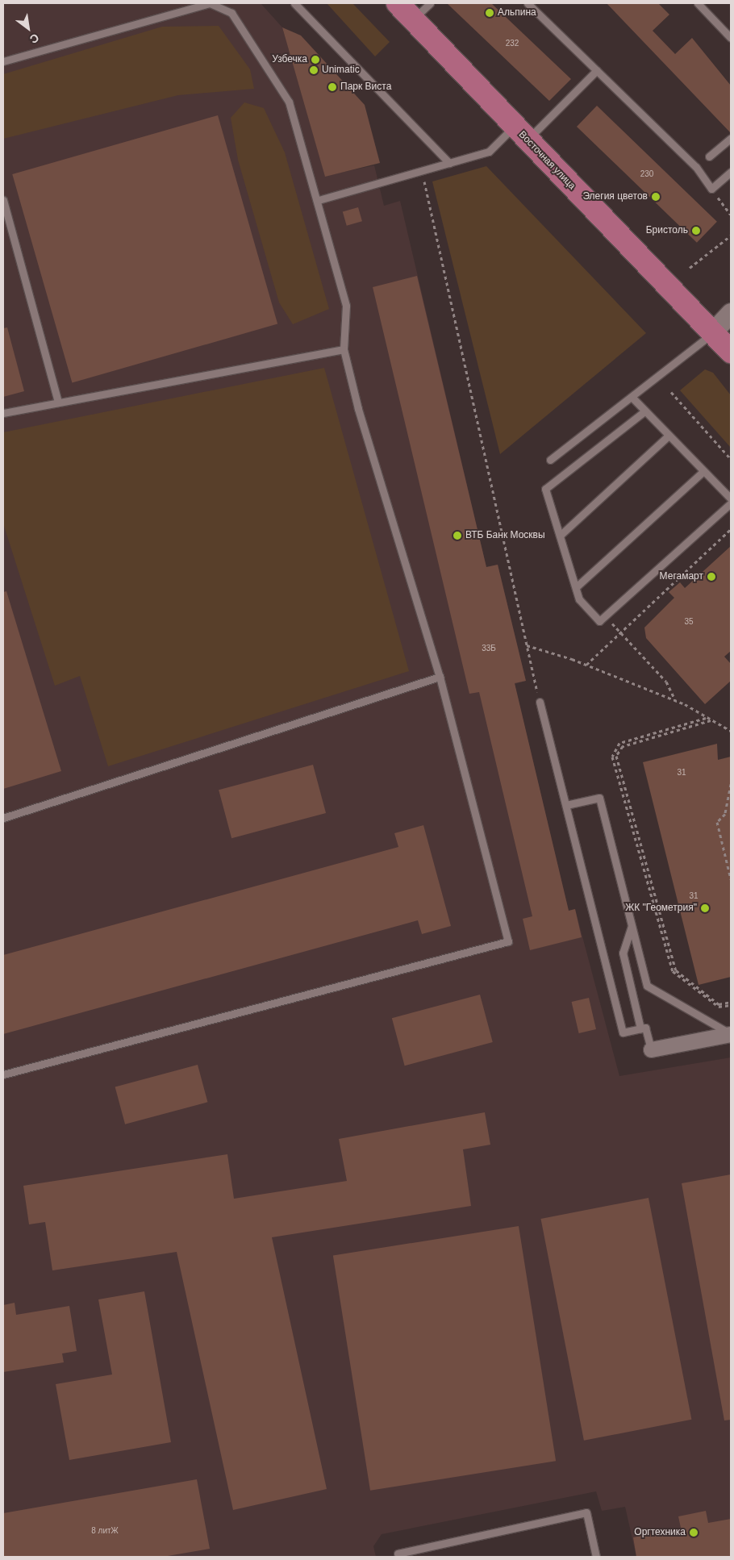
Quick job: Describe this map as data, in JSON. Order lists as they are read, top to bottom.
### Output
{
  "streets": {
    "main road": ["Восточная улица"]
  },
  "places": [
    "Альпина",
    "Узбечка",
    "Unimatic",
    "Парк Виста",
    "Элегия цветов",
    "Бристоль",
    "ВТБ Банк Москвы",
    "Мегамарт",
    "ЖК \"Геометрия\"",
    "Оргтехника"
  ],
  "house_numbers": [
    "232",
    "230",
    "35",
    "33Б",
    "31",
    "31",
    "8 литЖ"
  ],
  "north": "bottom right"
}
